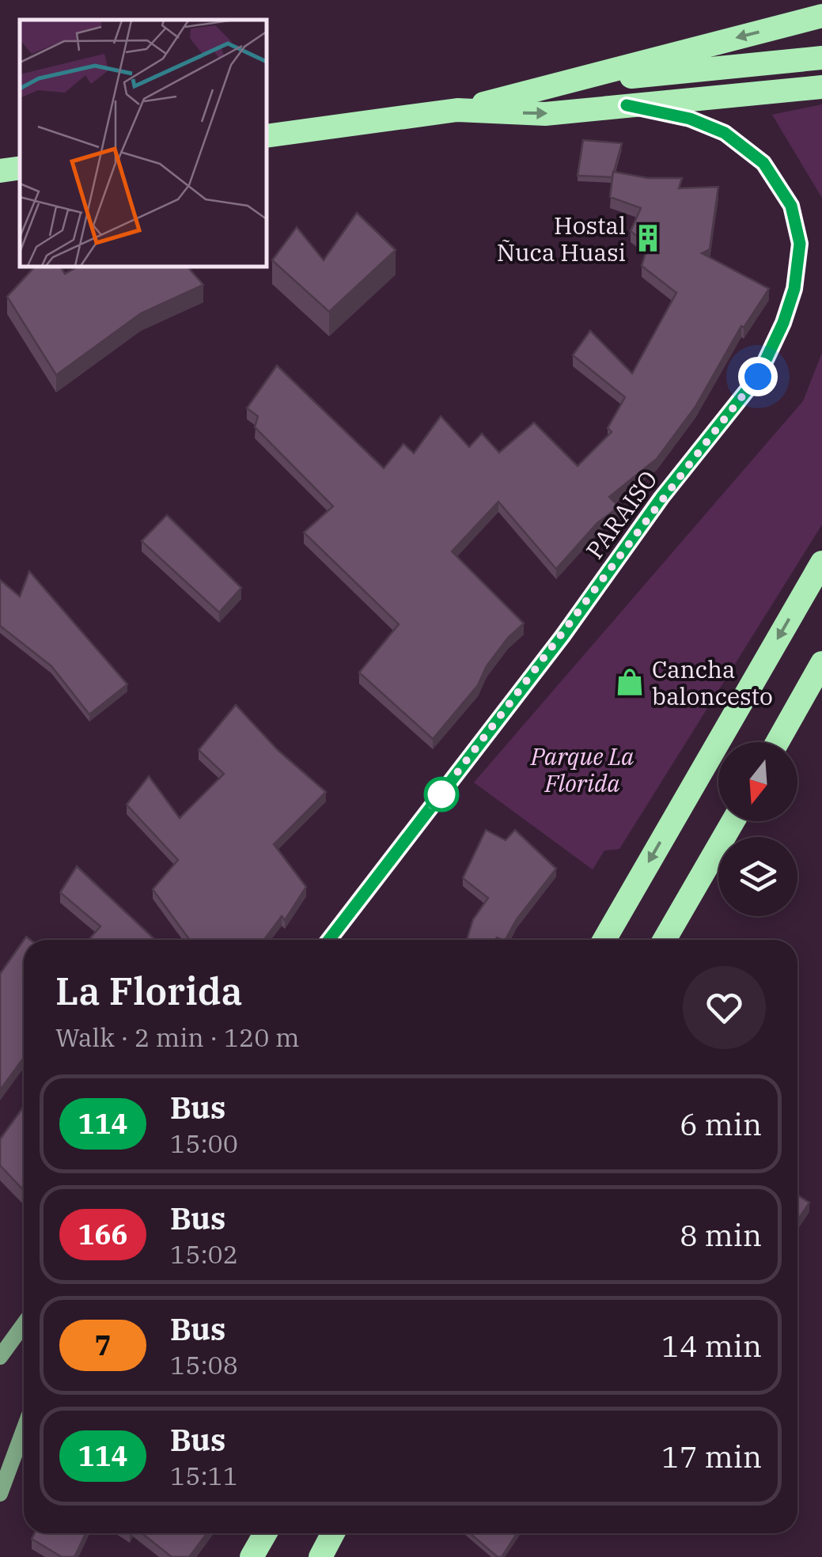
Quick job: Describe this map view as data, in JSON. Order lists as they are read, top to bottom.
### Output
{
  "streets": {
    "main road": ["PARAISO"]
  },
  "parks": ["Parque La Florida"],
  "places": {
    "building": ["Hostal Ñuca Huasi"],
    "shop": ["Cancha baloncesto"]
  },
  "lines": ["bus line 114"],
  "north": "bottom",
  "page": {
    "heading": ["La Florida", "Walk · 2 min · 120 m"],
    "list": [
      {
        "mark": "114",
        "name": "Bus",
        "note": "15:00",
        "value": "6 min"
      },
      {
        "mark": "166",
        "name": "Bus",
        "note": "15:02",
        "value": "8 min"
      },
      {
        "mark": "7",
        "name": "Bus",
        "note": "15:08",
        "value": "14 min"
      },
      {
        "mark": "114",
        "name": "Bus",
        "note": "15:11",
        "value": "17 min"
      }
    ]
  }
}
